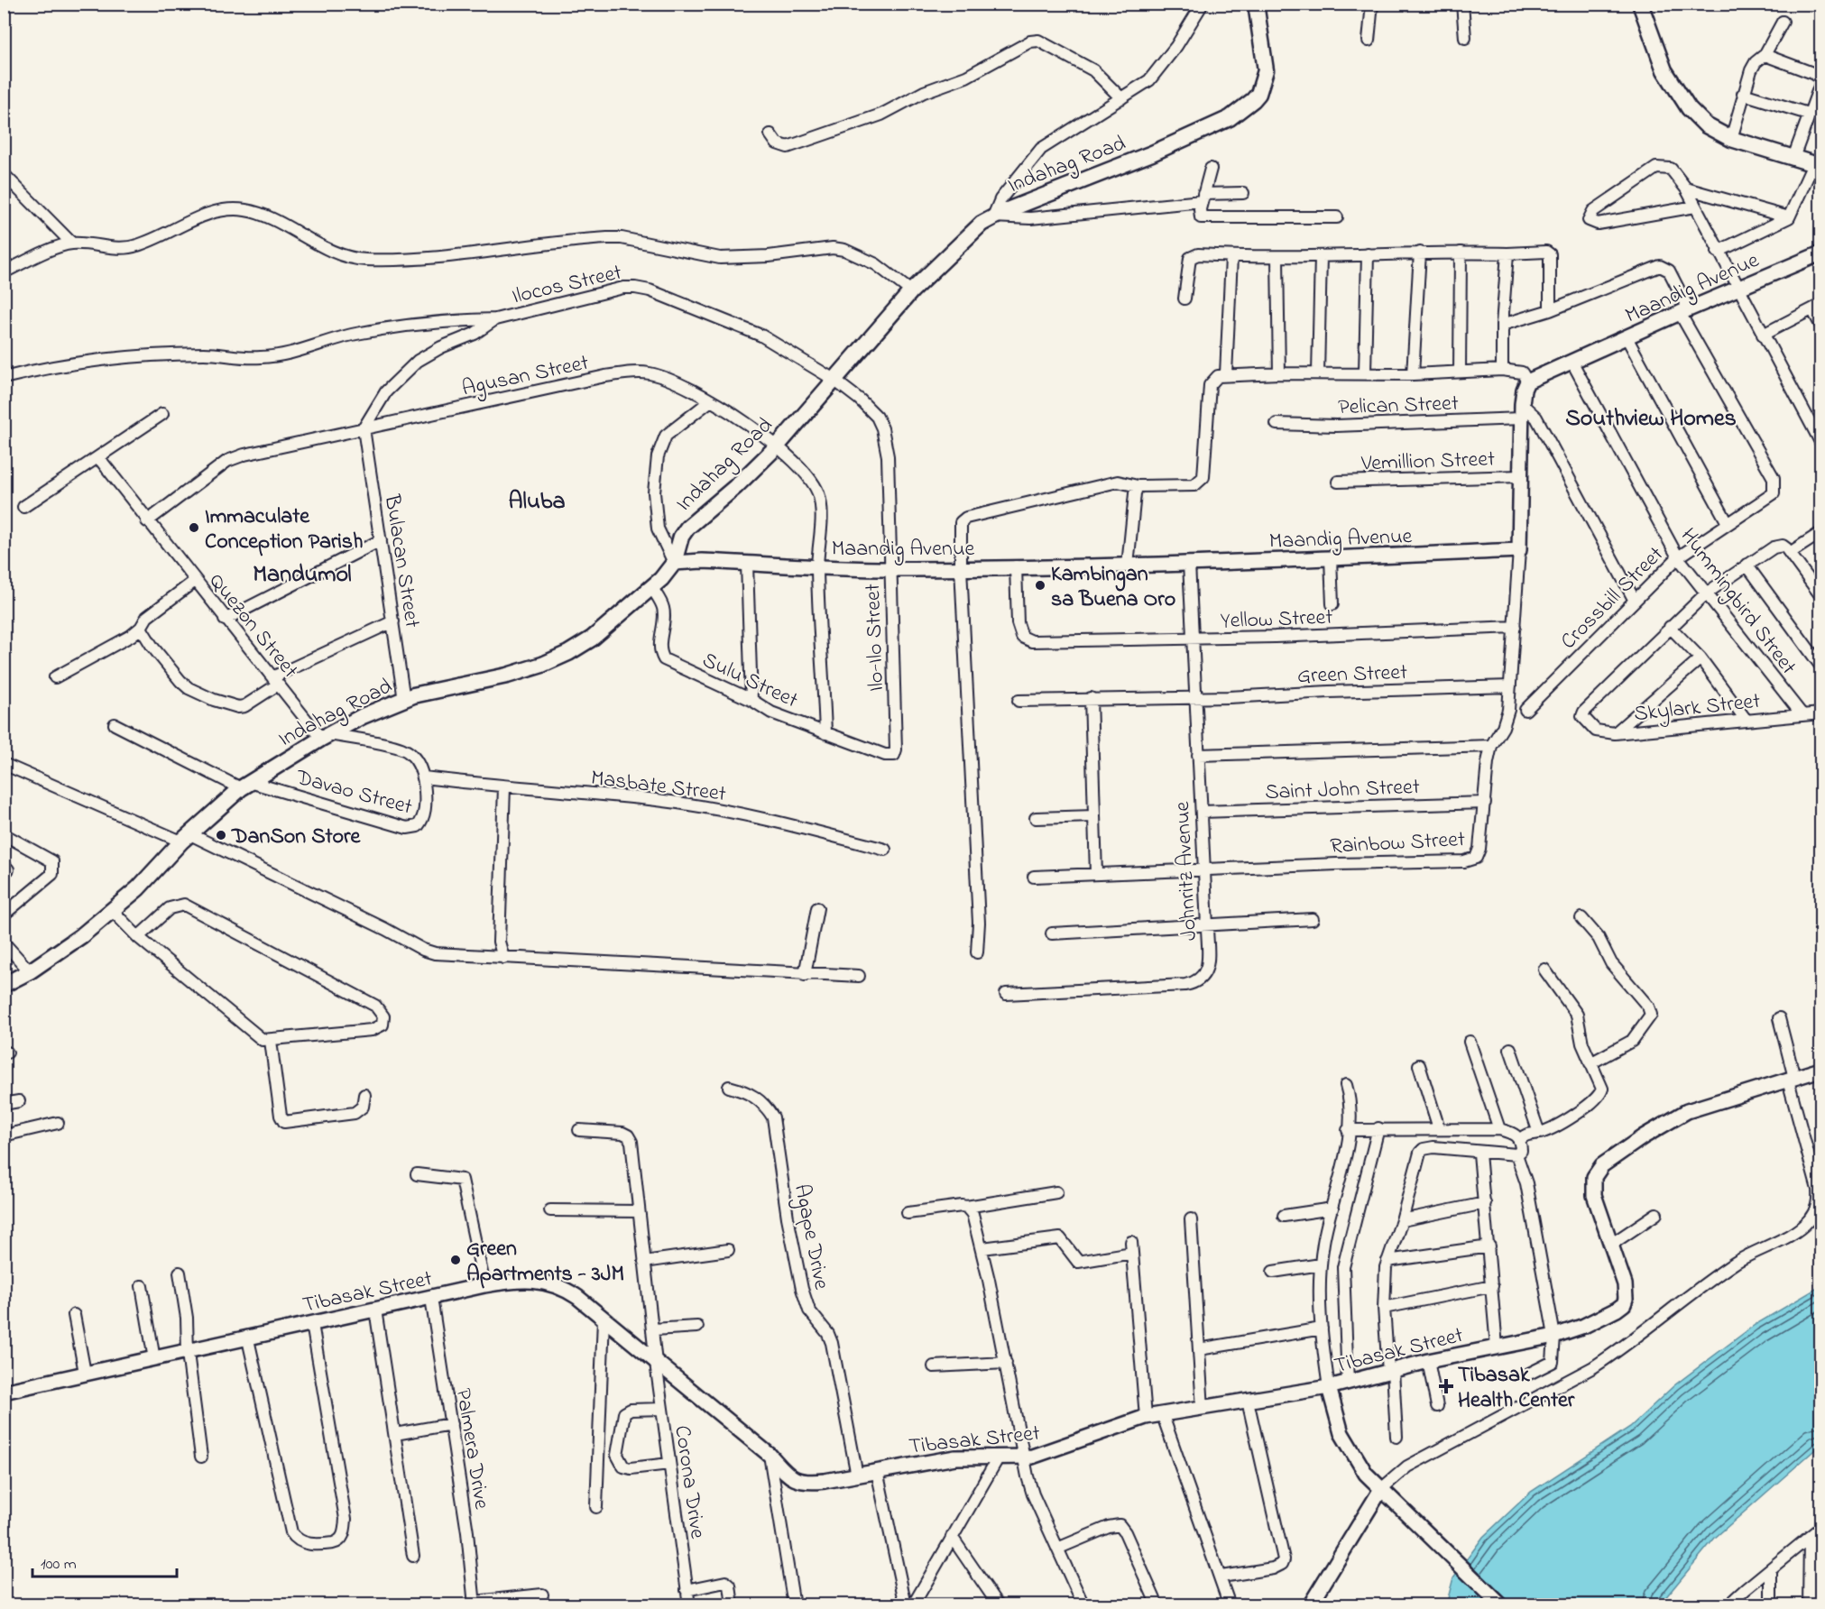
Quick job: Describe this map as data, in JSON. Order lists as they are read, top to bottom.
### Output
{
  "streets": {
    "main road": ["Indahag Road"],
    "street": [
      "Ilocos Street",
      "Maandig Avenue",
      "Agusan Street",
      "Pelican Street",
      "Vemillion Street",
      "Bulacan Street",
      "Crossbill Street",
      "Hummingbird Street",
      "Yellow Street",
      "Quezon Street",
      "Ilo-Ilo Street",
      "Green Street",
      "Sulu Street",
      "Skylark Street",
      "Masbate Street",
      "Saint John Street",
      "Davao Street",
      "Rainbow Street",
      "Johnritz Avenue",
      "Agape Drive",
      "Tibasak Street",
      "Palmera Drive",
      "Corona Drive"
    ]
  },
  "crossings": [
    ["Indahag Road", "Ilocos Street"],
    ["Indahag Road", "Maandig Avenue"],
    ["Indahag Road", "Agusan Street"],
    ["Indahag Road", "Bulacan Street"],
    ["Indahag Road", "Quezon Street"],
    ["Indahag Road", "Ilo-Ilo Street"],
    ["Indahag Road", "Sulu Street"],
    ["Indahag Road", "Davao Street"],
    ["Ilocos Street", "Agusan Street"],
    ["Ilocos Street", "Bulacan Street"],
    ["Ilocos Street", "Ilo-Ilo Street"],
    ["Maandig Avenue", "Agusan Street"],
    ["Maandig Avenue", "Crossbill Street"],
    ["Maandig Avenue", "Hummingbird Street"],
    ["Maandig Avenue", "Yellow Street"],
    ["Maandig Avenue", "Ilo-Ilo Street"],
    ["Maandig Avenue", "Rainbow Street"],
    ["Maandig Avenue", "Johnritz Avenue"],
    ["Agusan Street", "Bulacan Street"],
    ["Agusan Street", "Quezon Street"],
    ["Agusan Street", "Sulu Street"],
    ["Crossbill Street", "Hummingbird Street"],
    ["Hummingbird Street", "Skylark Street"],
    ["Yellow Street", "Rainbow Street"],
    ["Yellow Street", "Johnritz Avenue"],
    ["Quezon Street", "Davao Street"],
    ["Ilo-Ilo Street", "Sulu Street"],
    ["Green Street", "Rainbow Street"],
    ["Green Street", "Johnritz Avenue"],
    ["Masbate Street", "Davao Street"],
    ["Saint John Street", "Rainbow Street"],
    ["Saint John Street", "Johnritz Avenue"],
    ["Rainbow Street", "Johnritz Avenue"],
    ["Agape Drive", "Tibasak Street"],
    ["Tibasak Street", "Palmera Drive"],
    ["Tibasak Street", "Corona Drive"]
  ],
  "districts": ["Southview Homes", "Aluba", "Mandumol"],
  "places": {
    "other": [
      "Immaculate Conception Parish",
      "Kambingan sa Buena Oro",
      "DanSon Store",
      "Green Apartments - 3JM"
    ],
    "health": ["Tibasak Health Center"]
  },
  "scale_bar": "100 m"
}
